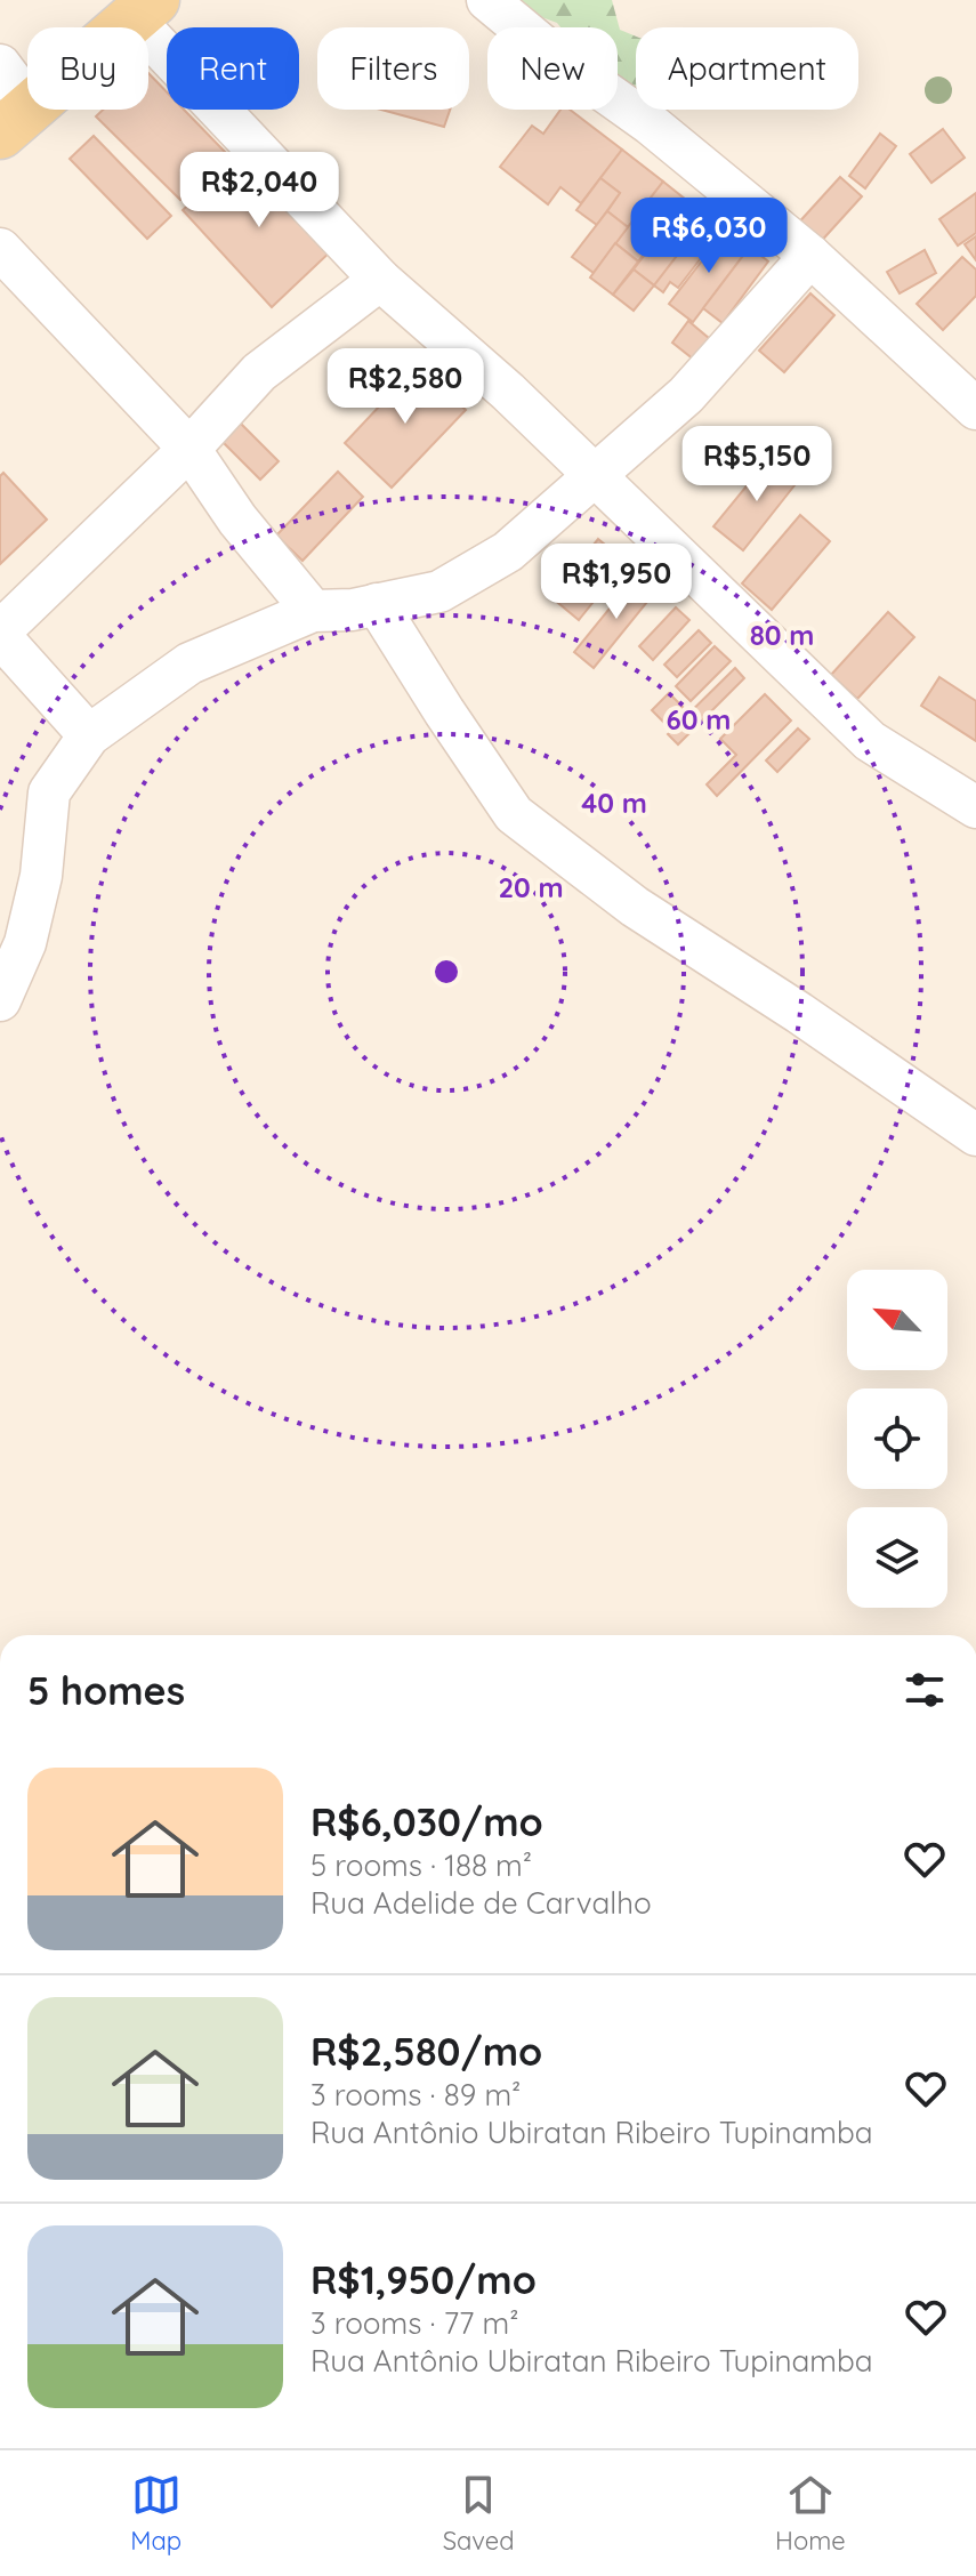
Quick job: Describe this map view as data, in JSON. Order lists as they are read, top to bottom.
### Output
{
  "north": "top left",
  "page": {
    "chip": [
      "Buy",
      "Rent",
      "Filters",
      "New",
      "Apartment"
    ],
    "price": [
      "R$2,040",
      "R$6,030",
      "R$2,580",
      "R$5,150",
      "R$1,950"
    ],
    "heading": "5 homes",
    "list": [
      {
        "name": "R$6,030/mo",
        "note": "5 rooms · 188 m² · Rua Adelide de Carvalho"
      },
      {
        "name": "R$2,580/mo",
        "note": "3 rooms · 89 m² · Rua Antônio Ubiratan Ribeiro Tupinamba"
      },
      {
        "name": "R$1,950/mo",
        "note": "3 rooms · 77 m² · Rua Antônio Ubiratan Ribeiro Tupinamba"
      }
    ],
    "tabs": ["Map", "Saved", "Home"]
  },
  "rings": [
    "80 m",
    "60 m",
    "40 m",
    "20 m"
  ]
}
